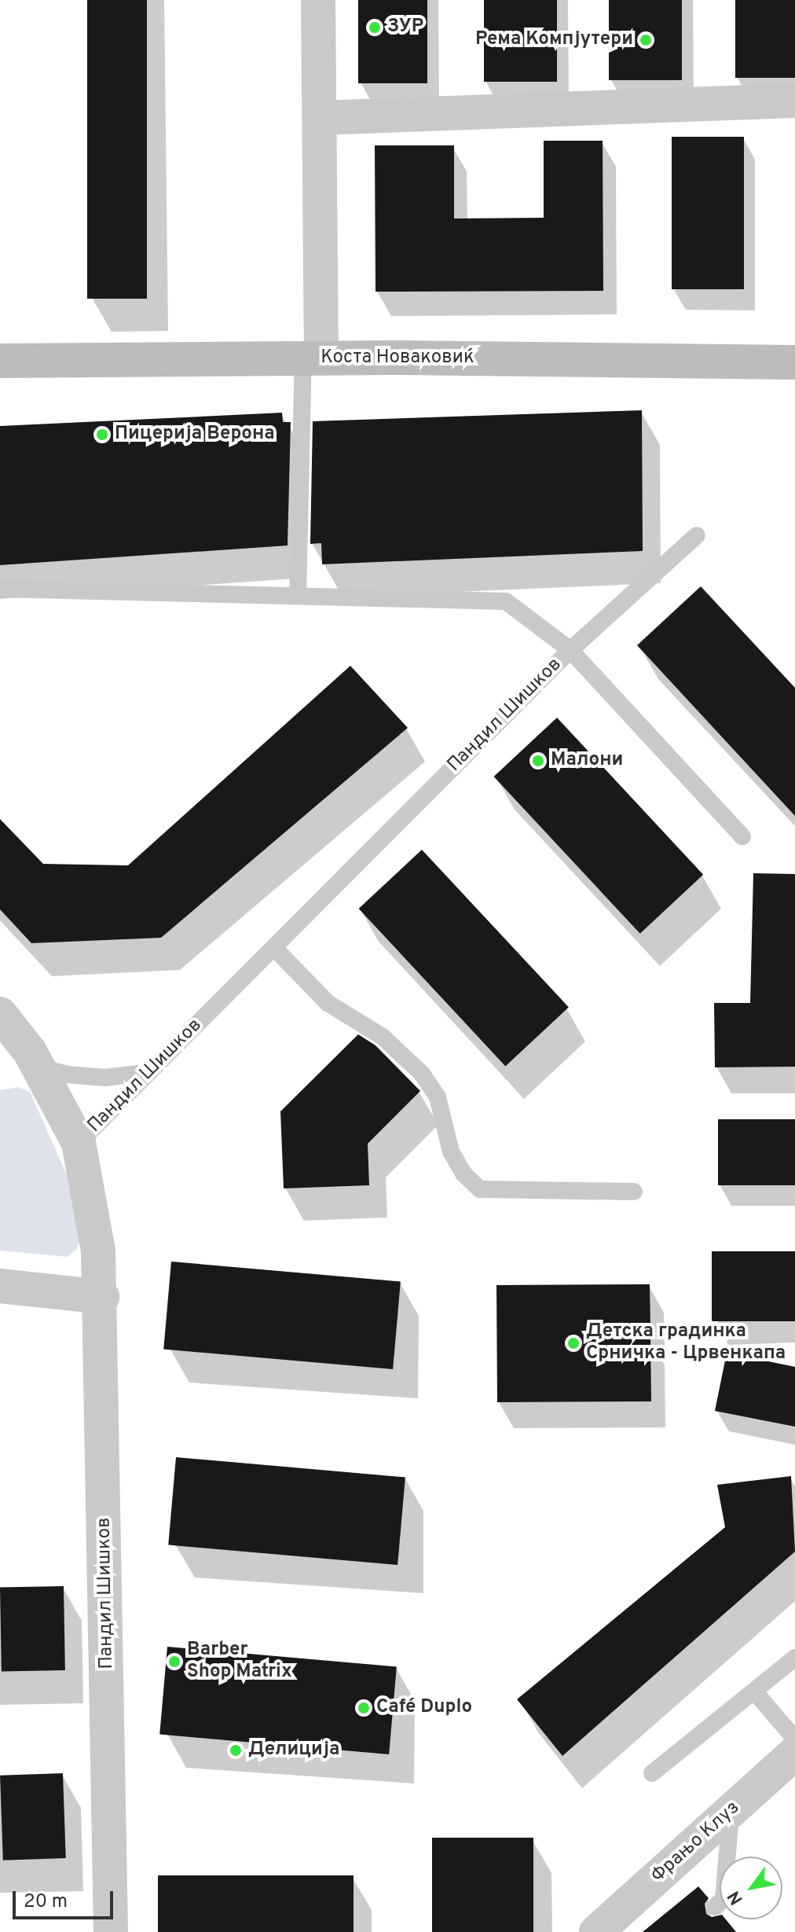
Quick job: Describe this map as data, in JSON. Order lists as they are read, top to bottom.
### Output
{
  "streets": {
    "street": ["Коста Новаковиќ", "Пандил Шишков", "Фрањо Клуз"]
  },
  "places": [
    "ЗУР",
    "Рема Компјутери",
    "Пицерија Верона",
    "Малони",
    "Детска градинка Срничка - Црвенкапа",
    "Barber Shop Matrix",
    "Café Duplo",
    "Делиција"
  ],
  "scale_bar": "20 m",
  "north": "bottom left"
}
